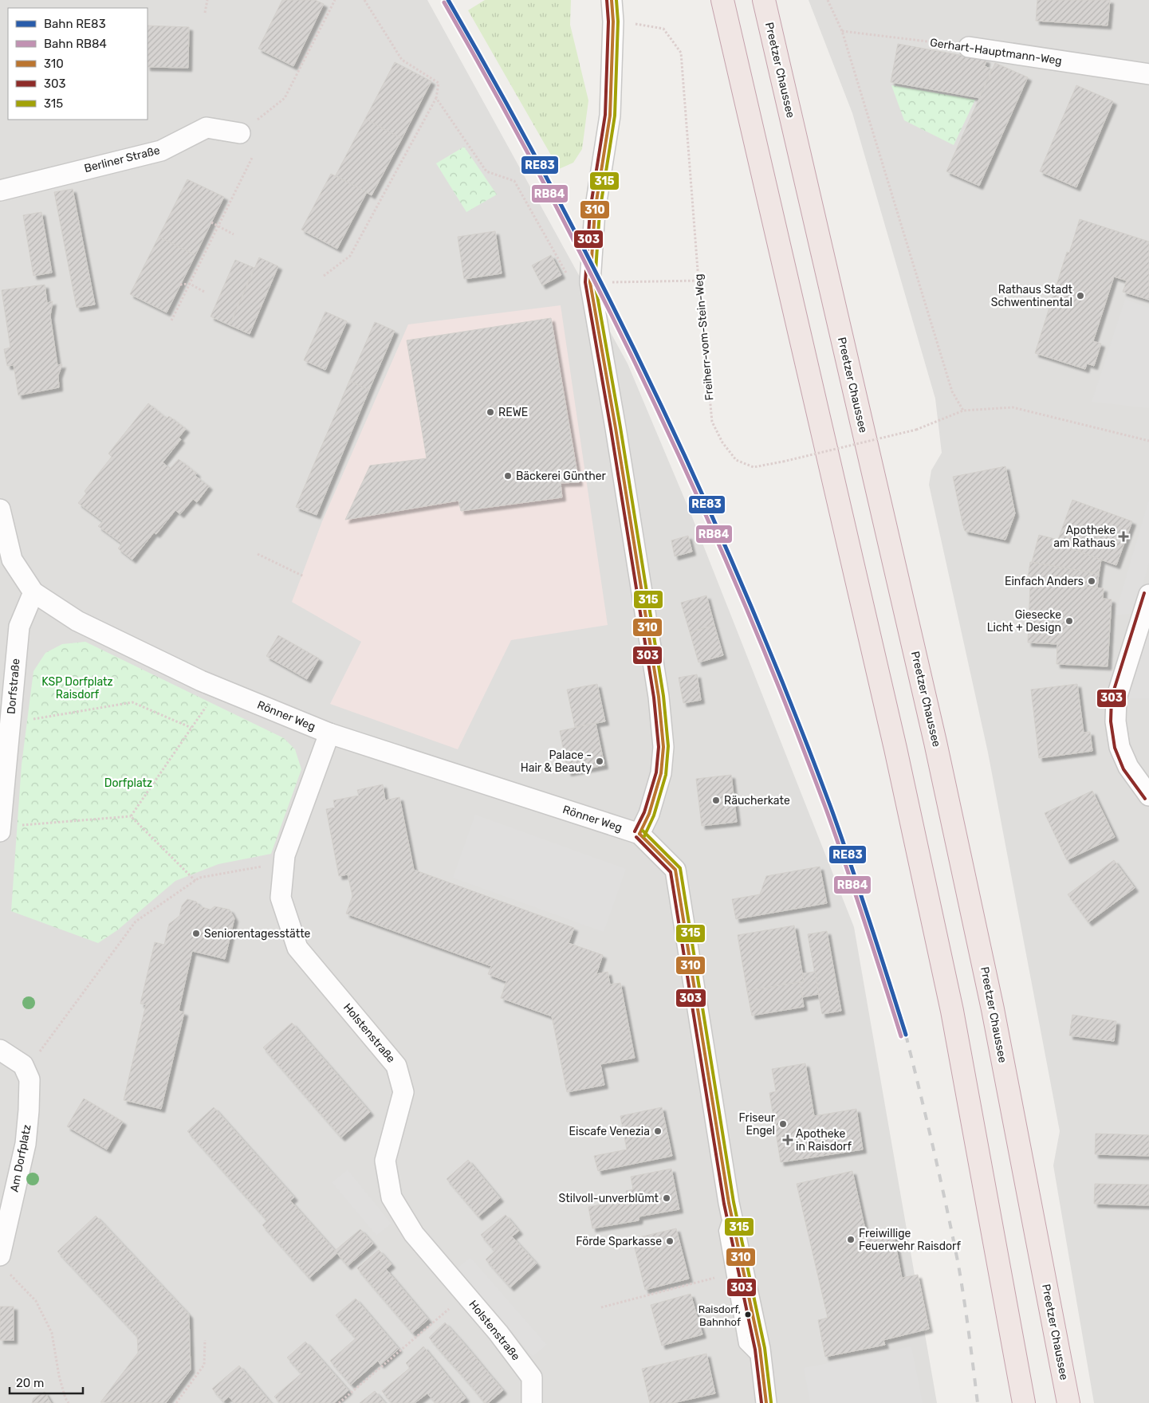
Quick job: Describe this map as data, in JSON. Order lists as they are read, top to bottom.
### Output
{
  "streets": {
    "highway": ["Preetzer Chaussee"],
    "street": [
      "Gerhart-Hauptmann-Weg",
      "Berliner Straße",
      "Dorfstraße",
      "Rönner Weg",
      "Holstenstraße",
      "Am Dorfplatz"
    ],
    "path": ["Freiherr-vom-Stein-Weg"]
  },
  "crossings": [
    ["Dorfstraße", "Rönner Weg"],
    ["Rönner Weg", "Holstenstraße"]
  ],
  "parks": ["KSP Dorfplatz Raisdorf", "Dorfplatz"],
  "places": {
    "other": [
      "Rathaus Stadt Schwentinental",
      "REWE",
      "Bäckerei Günther",
      "Einfach Anders",
      "Giesecke Licht + Design",
      "Palace - Hair & Beauty",
      "Räucherkate",
      "Seniorentagesstätte",
      "Friseur Engel",
      "Eiscafe Venezia",
      "Stilvoll-unverblümt",
      "Freiwillige Feuerwehr Raisdorf",
      "Förde Sparkasse",
      "Raisdorf, Bahnhof"
    ],
    "health": ["Apotheke am Rathaus", "Apotheke in Raisdorf"]
  },
  "lines": [
    "rail line RE83",
    "transit line 310",
    "transit line 303",
    "transit line 315",
    "rail line RB84"
  ],
  "legend": [
    "Bahn RE83",
    "Bahn RB84",
    "310",
    "303",
    "315"
  ],
  "scale_bar": "20 m"
}
